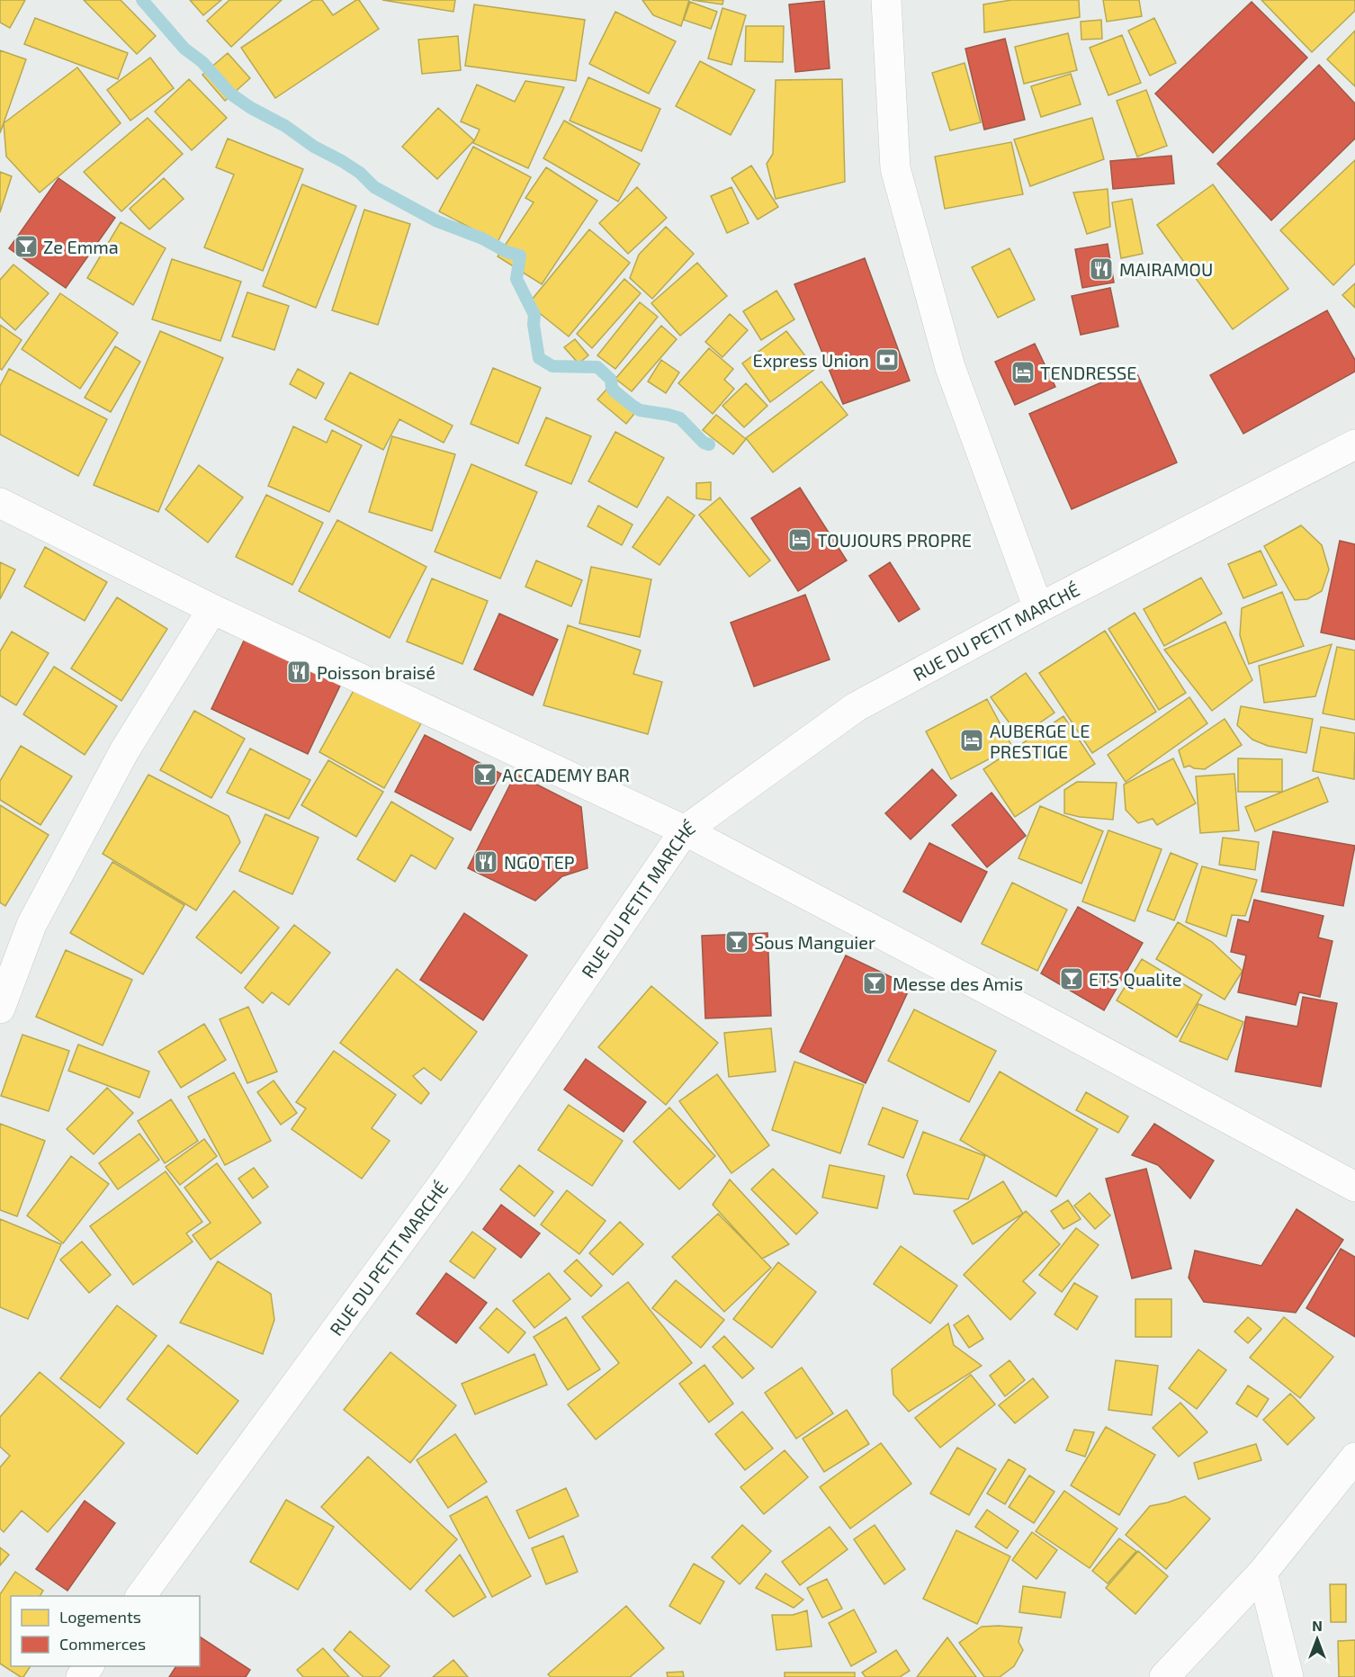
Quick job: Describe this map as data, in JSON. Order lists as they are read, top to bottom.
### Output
{
  "streets": {
    "street": ["RUE DU PETIT MARCHÉ"]
  },
  "places": {
    "bar": [
      "Ze Emma",
      "ACCADEMY BAR",
      "Sous Manguier",
      "ETS Qualite",
      "Messe des Amis"
    ],
    "restaurant": ["MAIRAMOU", "Poisson braisé", "NGO TEP"],
    "bank": ["Express Union"],
    "hotel": ["TENDRESSE", "TOUJOURS PROPRE", "AUBERGE LE PRESTIGE"]
  },
  "legend": ["Logements", "Commerces"],
  "north": "top"
}
